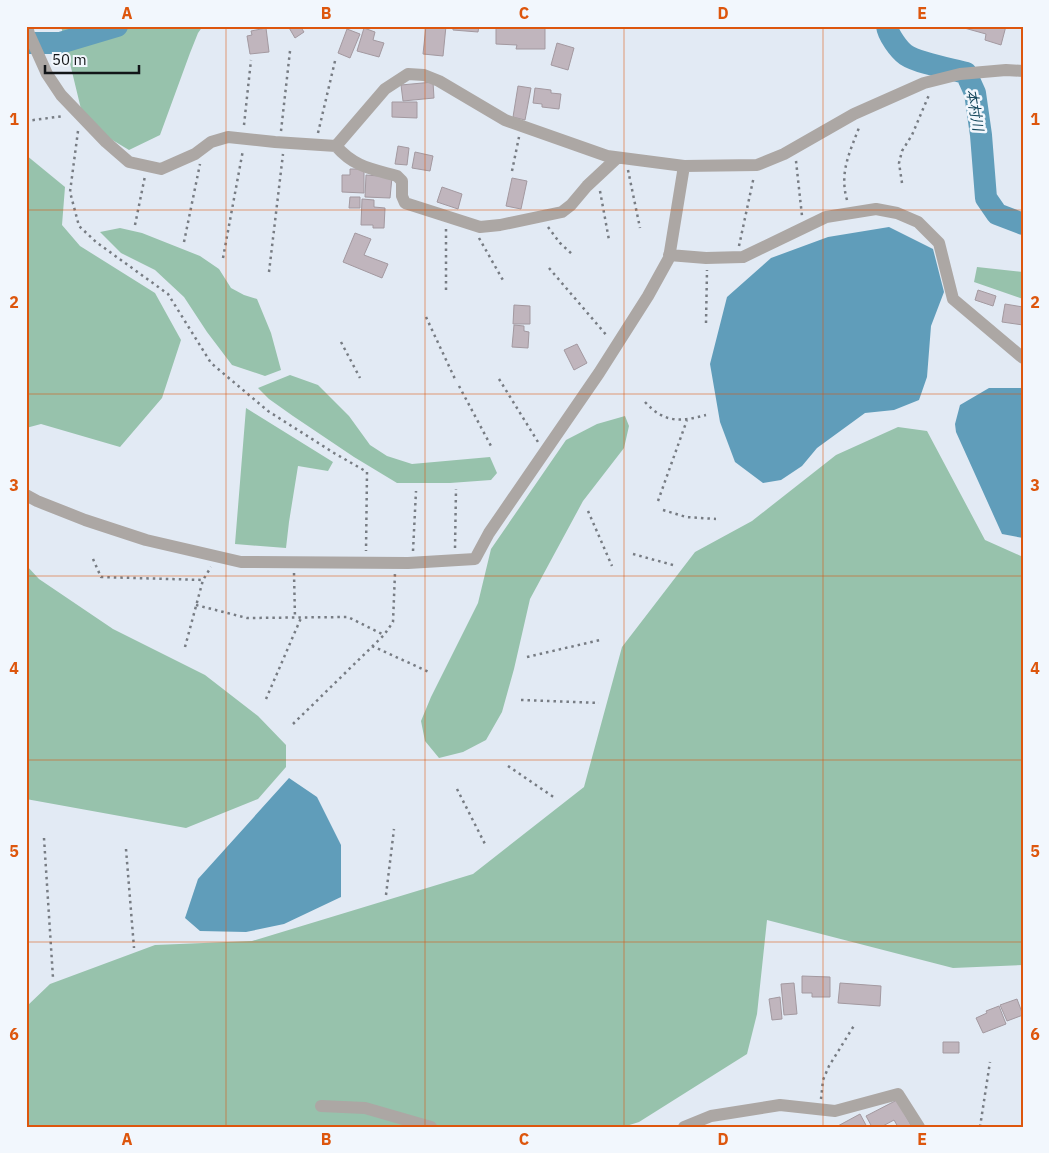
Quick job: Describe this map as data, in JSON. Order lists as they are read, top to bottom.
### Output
{
  "water": ["本村川"],
  "scale_bar": "50 m",
  "grid": {
    "columns": [
      "A",
      "B",
      "C",
      "D",
      "E"
    ],
    "rows": [
      "1",
      "2",
      "3",
      "4",
      "5",
      "6"
    ]
  }
}
